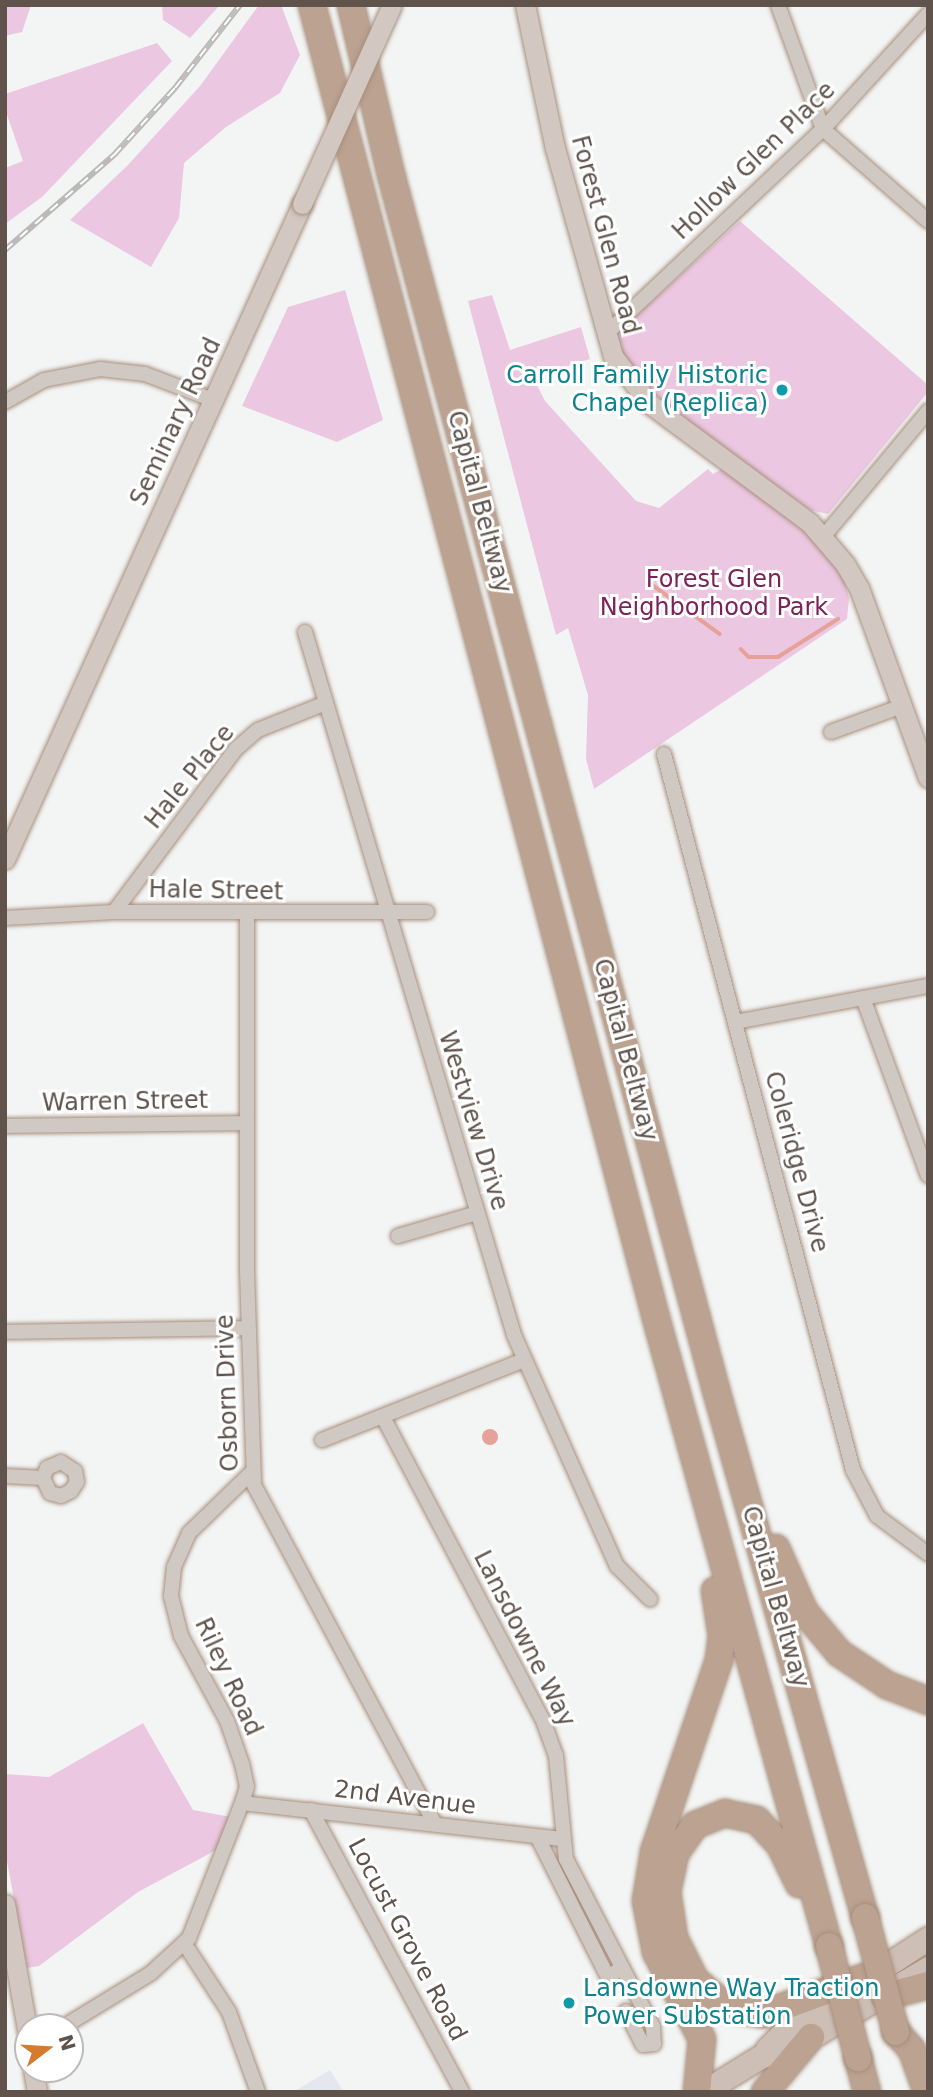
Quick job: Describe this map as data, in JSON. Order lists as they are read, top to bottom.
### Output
{
  "streets": {
    "highway": ["Capital Beltway"],
    "main road": ["Forest Glen Road", "Seminary Road"],
    "street": [
      "Hollow Glen Place",
      "Hale Place",
      "Hale Street",
      "Warren Street",
      "Westview Drive",
      "Coleridge Drive",
      "Osborn Drive",
      "Lansdowne Way",
      "Riley Road",
      "2nd Avenue",
      "Locust Grove Road"
    ]
  },
  "crossings": [
    ["Hollow Glen Place", "Forest Glen Road"],
    ["Hale Place", "Hale Street"],
    ["Hale Place", "Westview Drive"],
    ["Hale Street", "Westview Drive"],
    ["Hale Street", "Osborn Drive"],
    ["Warren Street", "Osborn Drive"],
    ["Osborn Drive", "Riley Road"],
    ["Osborn Drive", "2nd Avenue"],
    ["Lansdowne Way", "2nd Avenue"],
    ["Riley Road", "2nd Avenue"],
    ["2nd Avenue", "Locust Grove Road"]
  ],
  "parks": ["Forest Glen Neighborhood Park"],
  "places": ["Carroll Family Historic Chapel (Replica)", "Lansdowne Way Traction Power Substation"],
  "north": "right"
}
